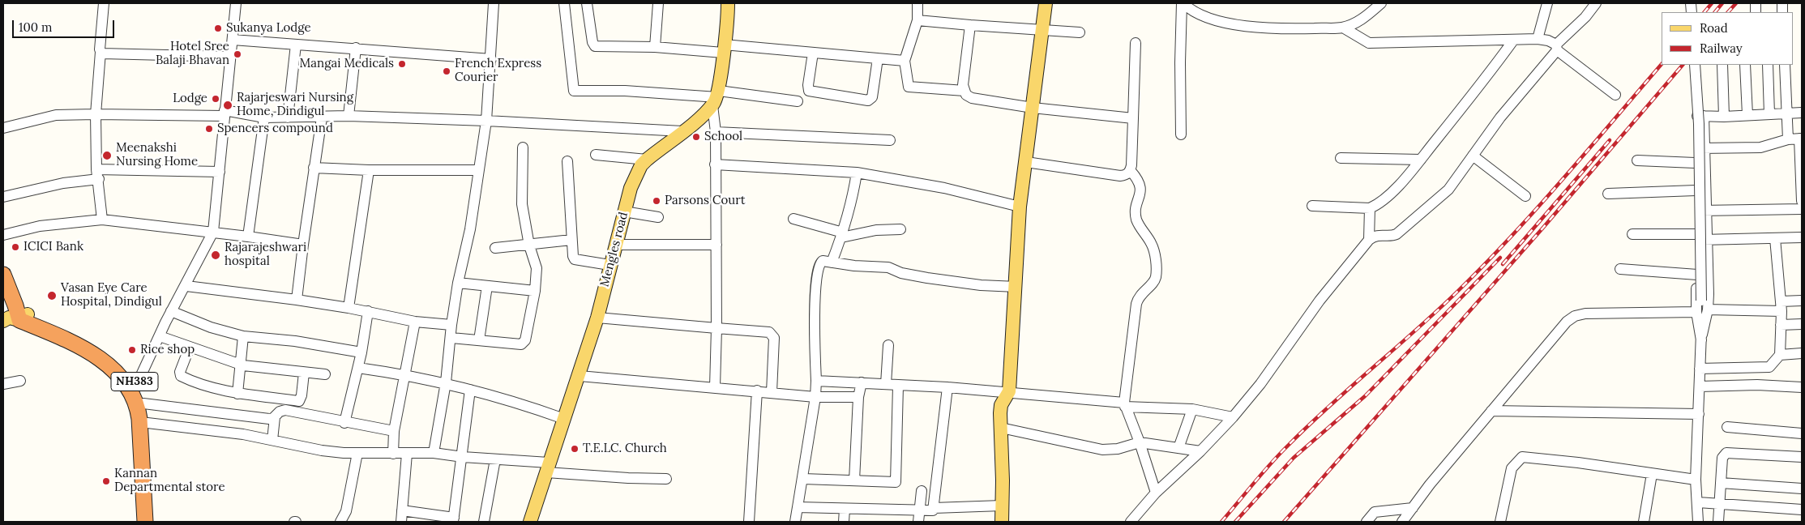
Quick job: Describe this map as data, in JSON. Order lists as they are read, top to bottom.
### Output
{
  "streets": {
    "highway": ["NH383"],
    "main road": ["Mengles road"]
  },
  "places": [
    "Sukanya Lodge",
    "Hotel Sree Balaji Bhavan",
    "Mangai Medicals",
    "French Express Courier",
    "Lodge",
    "Rajarjeswari Nursing Home, Dindigul",
    "Spencers compound",
    "School",
    "Meenakshi Nursing Home",
    "Parsons Court",
    "ICICI Bank",
    "Rajarajeshwari hospital",
    "Vasan Eye Care Hospital, Dindigul",
    "Rice shop",
    "T.E.LC. Church",
    "Kannan Departmental store"
  ],
  "legend": ["Road", "Railway"],
  "scale_bar": "100 m"
}
